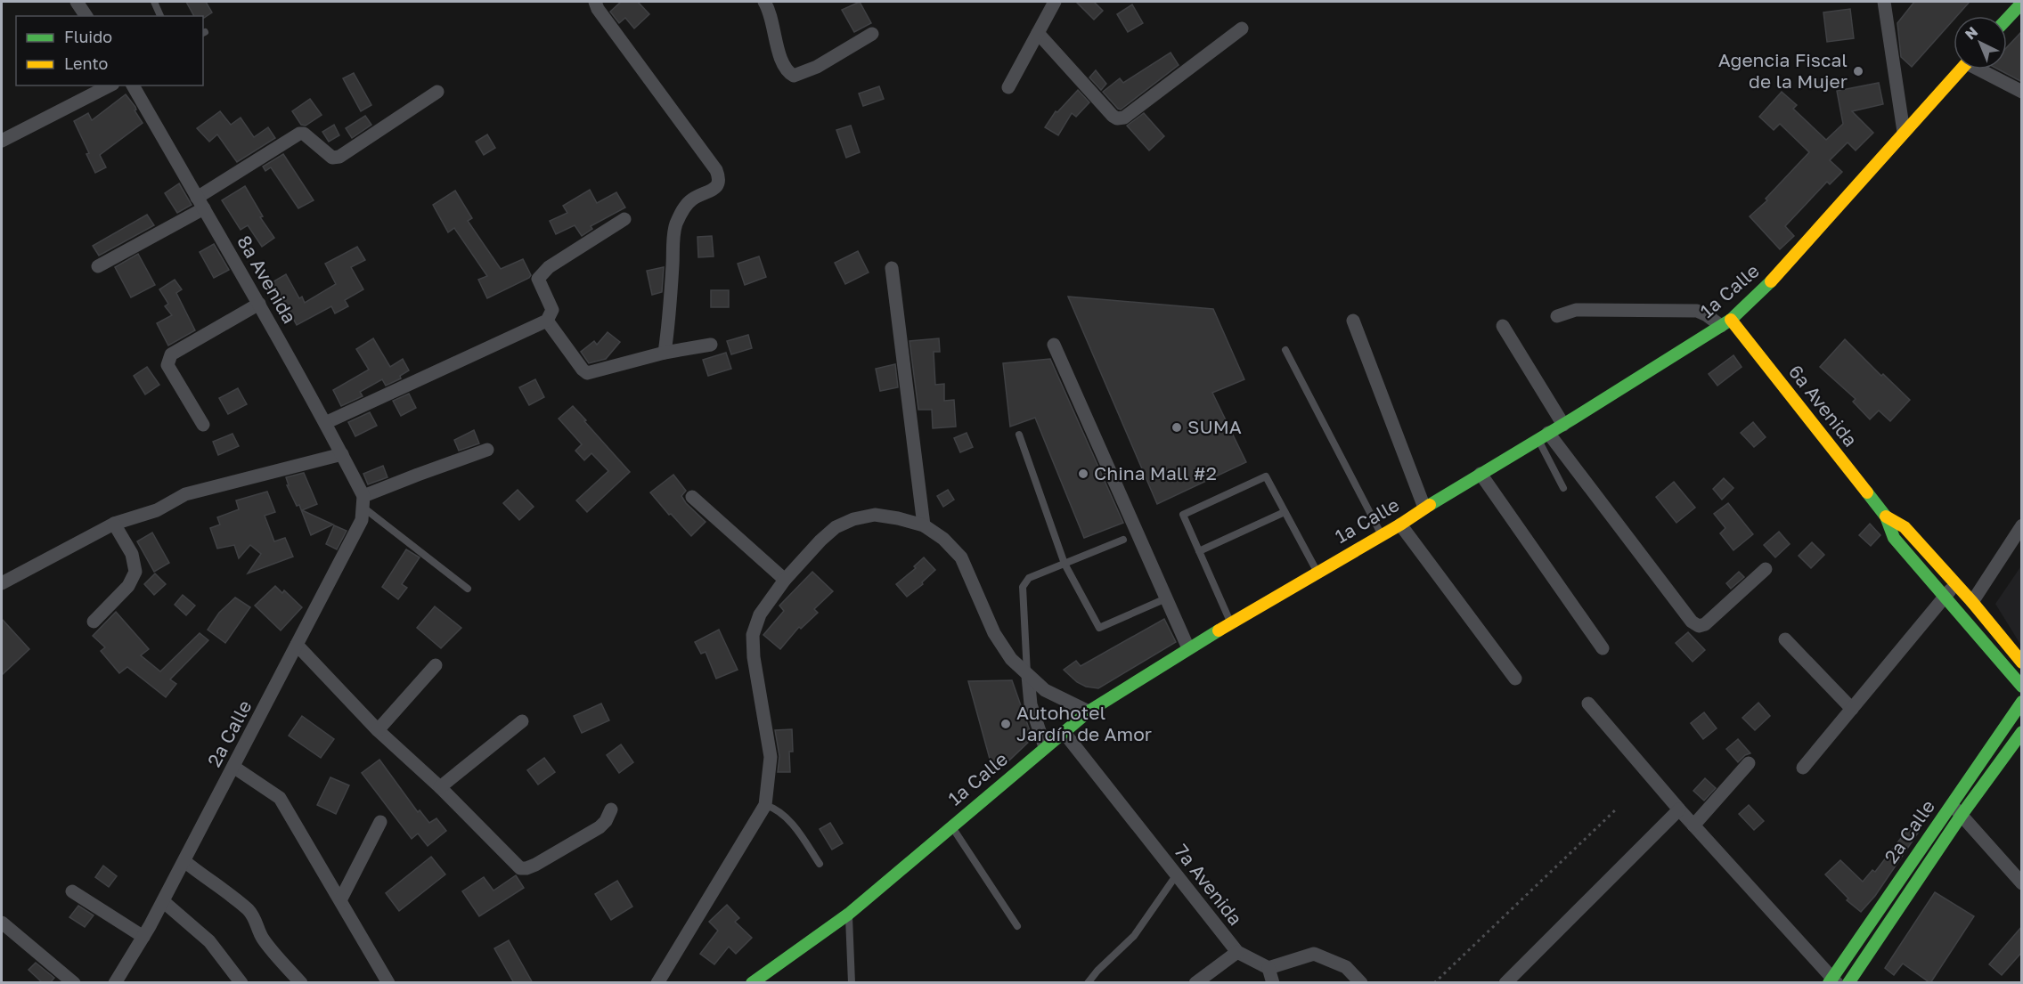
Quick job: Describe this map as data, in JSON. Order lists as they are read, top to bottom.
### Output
{
  "streets": {
    "main road": ["1a Calle", "6a Avenida", "2a Calle"],
    "street": ["8a Avenida", "7a Avenida"]
  },
  "crossings": [
    ["8a Avenida", "2a Calle"],
    ["1a Calle", "6a Avenida"],
    ["1a Calle", "7a Avenida"]
  ],
  "places": [
    "Agencia Fiscal de la Mujer",
    "SUMA",
    "China Mall #2",
    "Autohotel Jardín de Amor"
  ],
  "legend": ["Fluido", "Lento"],
  "north": "top left"
}
